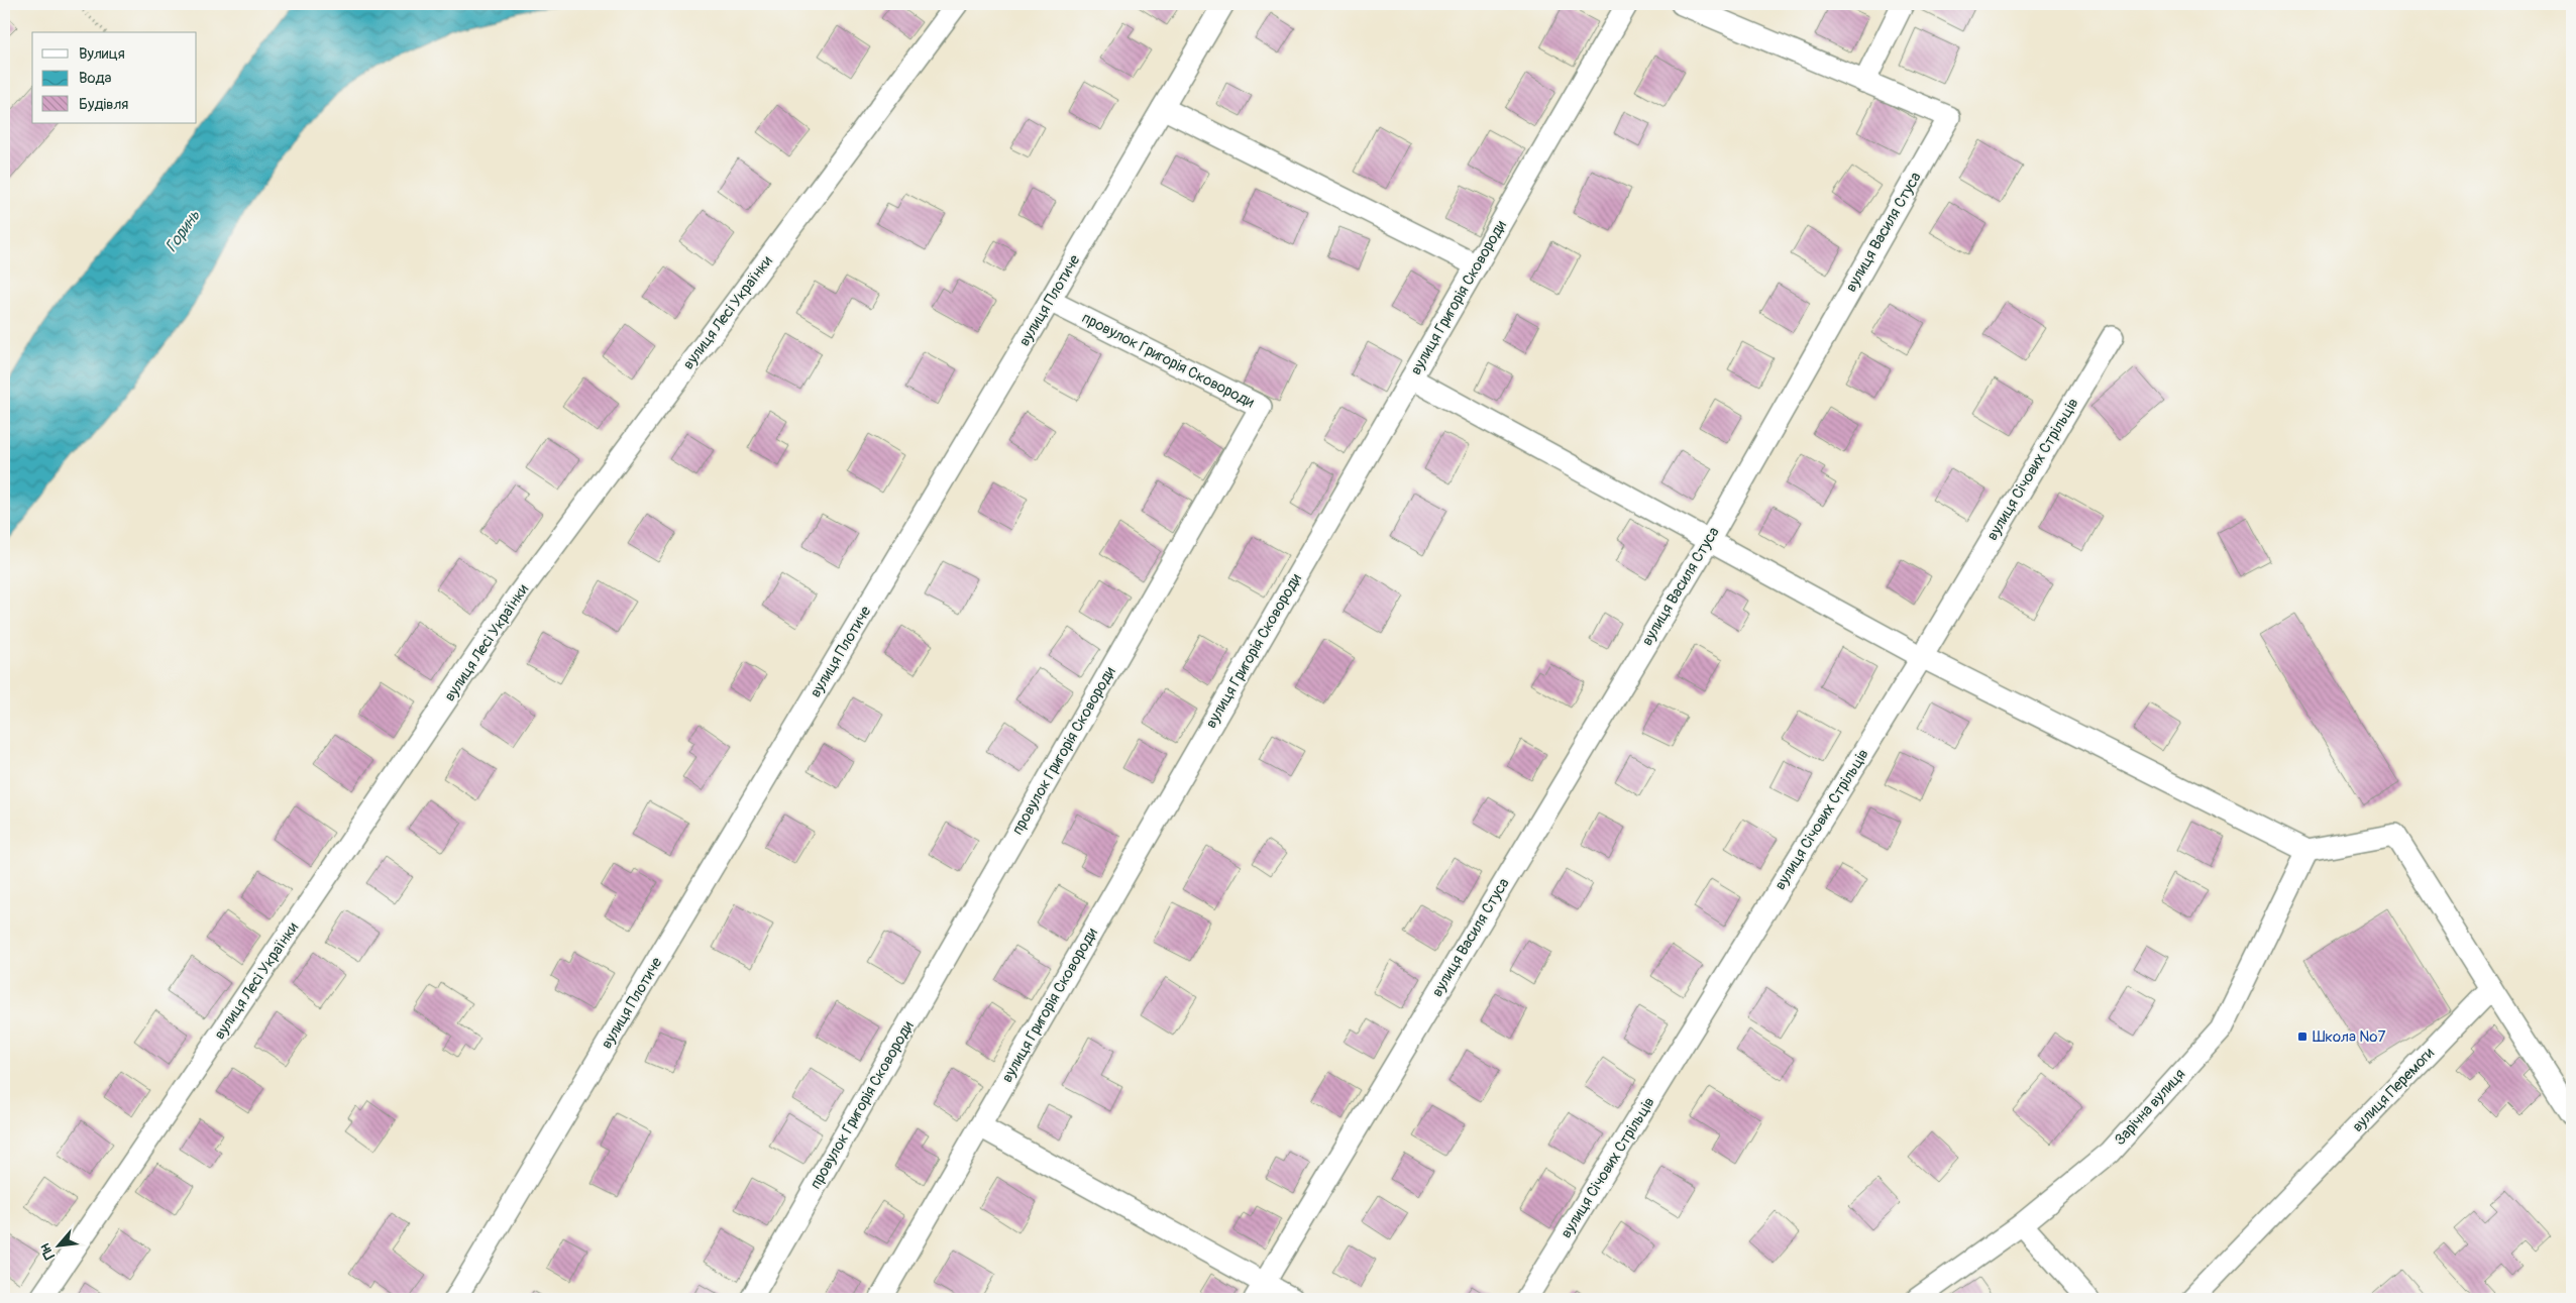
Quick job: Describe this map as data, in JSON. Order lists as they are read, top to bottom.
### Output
{
  "streets": {
    "street": [
      "вулиця Василя Стуса",
      "вулиця Григорія Сковороди",
      "вулиця Плотиче",
      "вулиця Лесі Українки",
      "провулок Григорія Сковороди",
      "вулиця Січових Стрільців",
      "вулиця Перемоги",
      "Зарічна вулиця"
    ]
  },
  "crossings": [
    ["вулиця Плотиче", "провулок Григорія Сковороди"]
  ],
  "water": ["Горинь"],
  "places": {
    "transit": ["Школа №7"]
  },
  "legend": ["Вулиця", "Вода", "Будівля"],
  "north": "bottom left"
}
